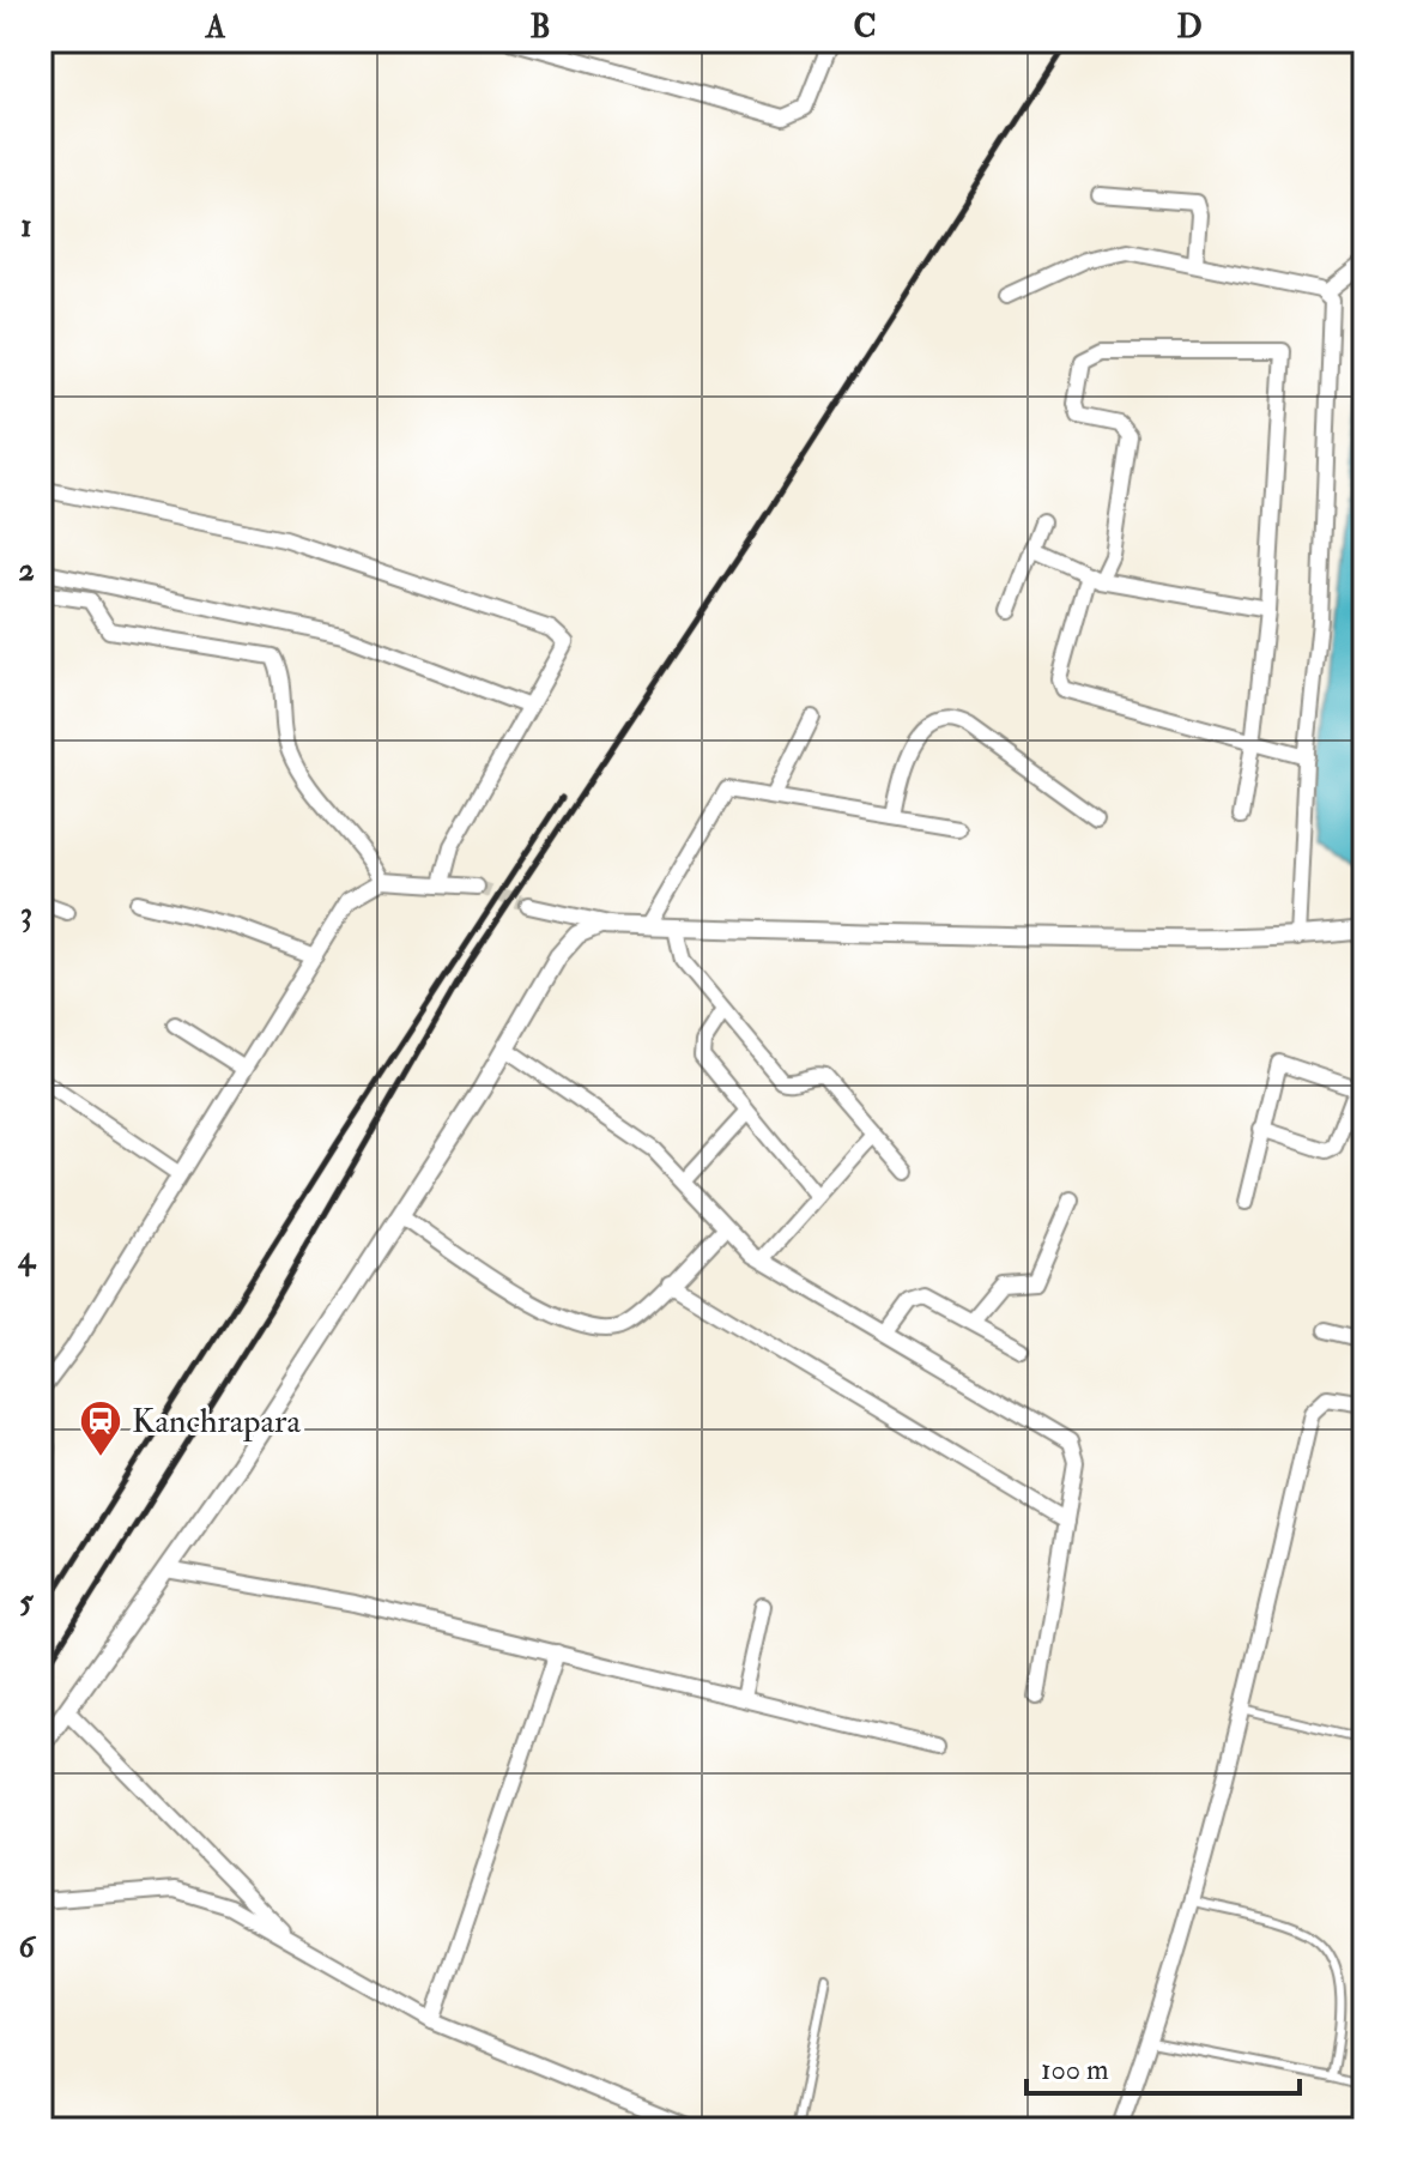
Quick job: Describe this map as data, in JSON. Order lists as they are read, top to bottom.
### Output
{
  "places": {
    "station": ["Kanchrapara"]
  },
  "scale_bar": "100 m",
  "grid": {
    "columns": [
      "A",
      "B",
      "C",
      "D"
    ],
    "rows": [
      "1",
      "2",
      "3",
      "4",
      "5",
      "6"
    ]
  }
}
